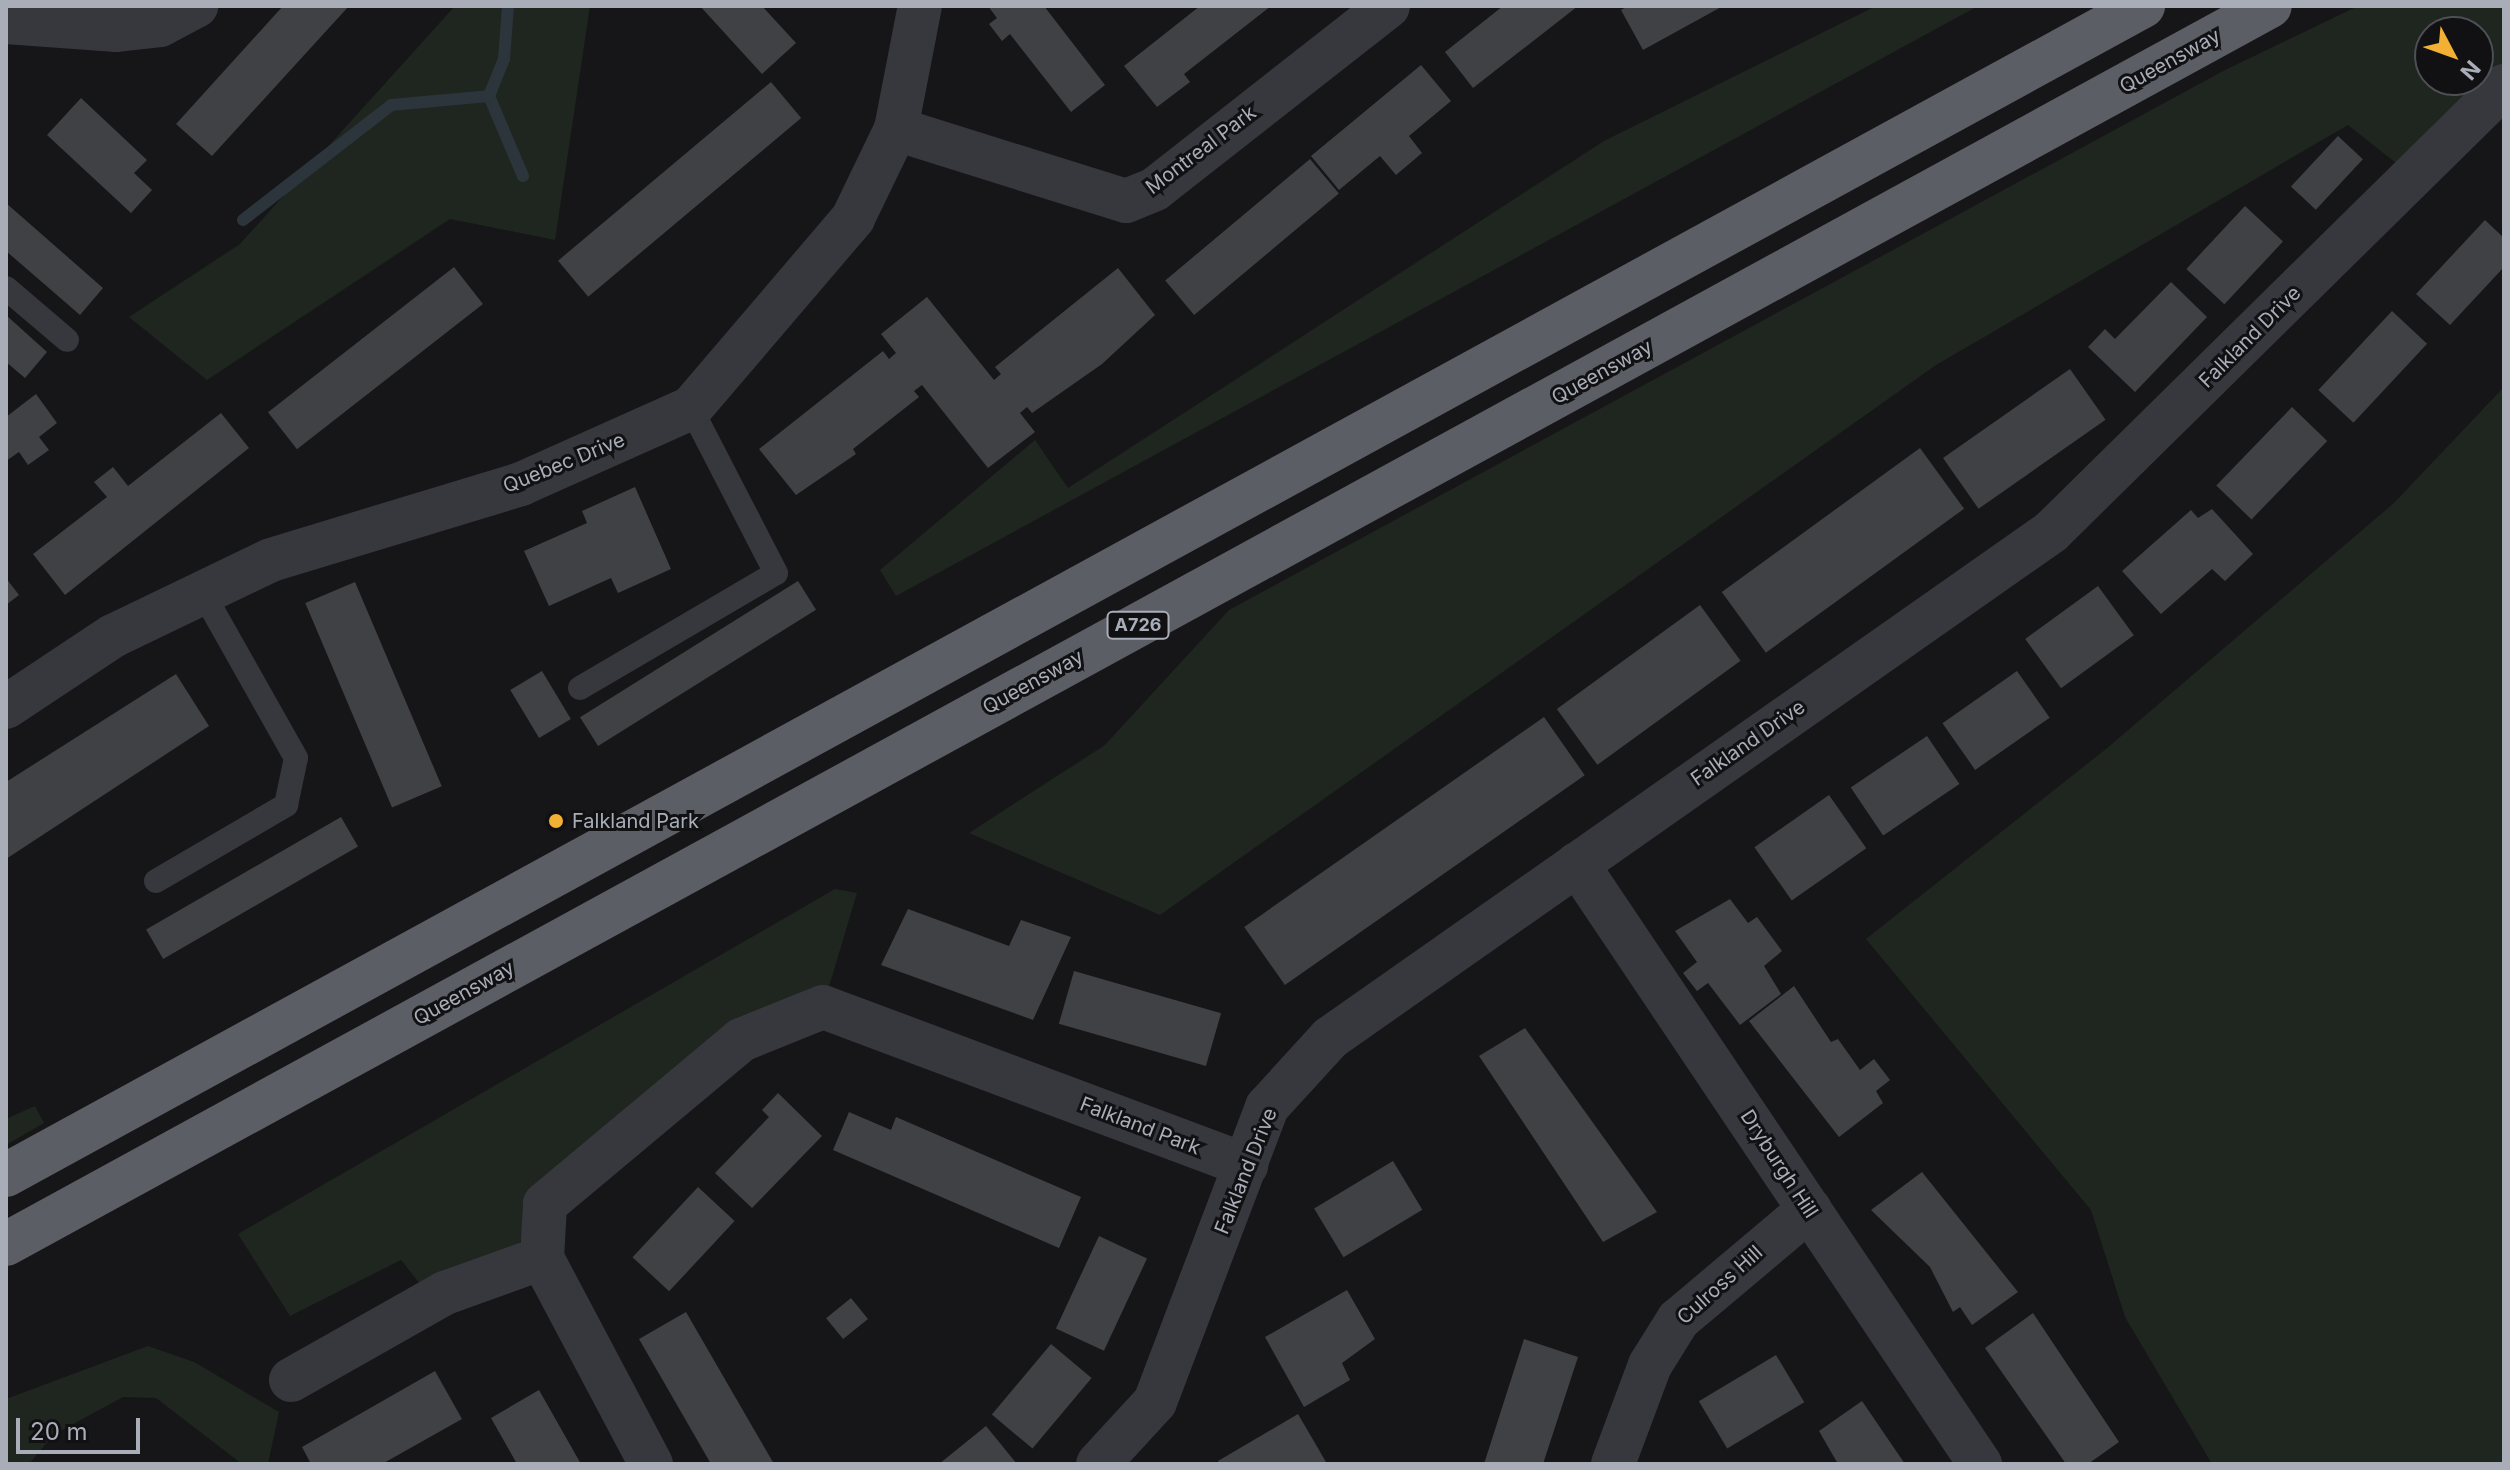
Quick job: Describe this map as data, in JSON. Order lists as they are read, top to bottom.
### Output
{
  "streets": {
    "highway": ["Queensway", "A726"],
    "street": [
      "Montreal Park",
      "Falkland Drive",
      "Quebec Drive",
      "Falkland Park",
      "Dryburgh Hill",
      "Culross Hill"
    ]
  },
  "crossings": [
    ["Montreal Park", "Quebec Drive"],
    ["Falkland Drive", "Falkland Park"],
    ["Falkland Drive", "Dryburgh Hill"],
    ["Dryburgh Hill", "Culross Hill"]
  ],
  "places": ["Falkland Park"],
  "scale_bar": "20 m",
  "north": "bottom right"
}
